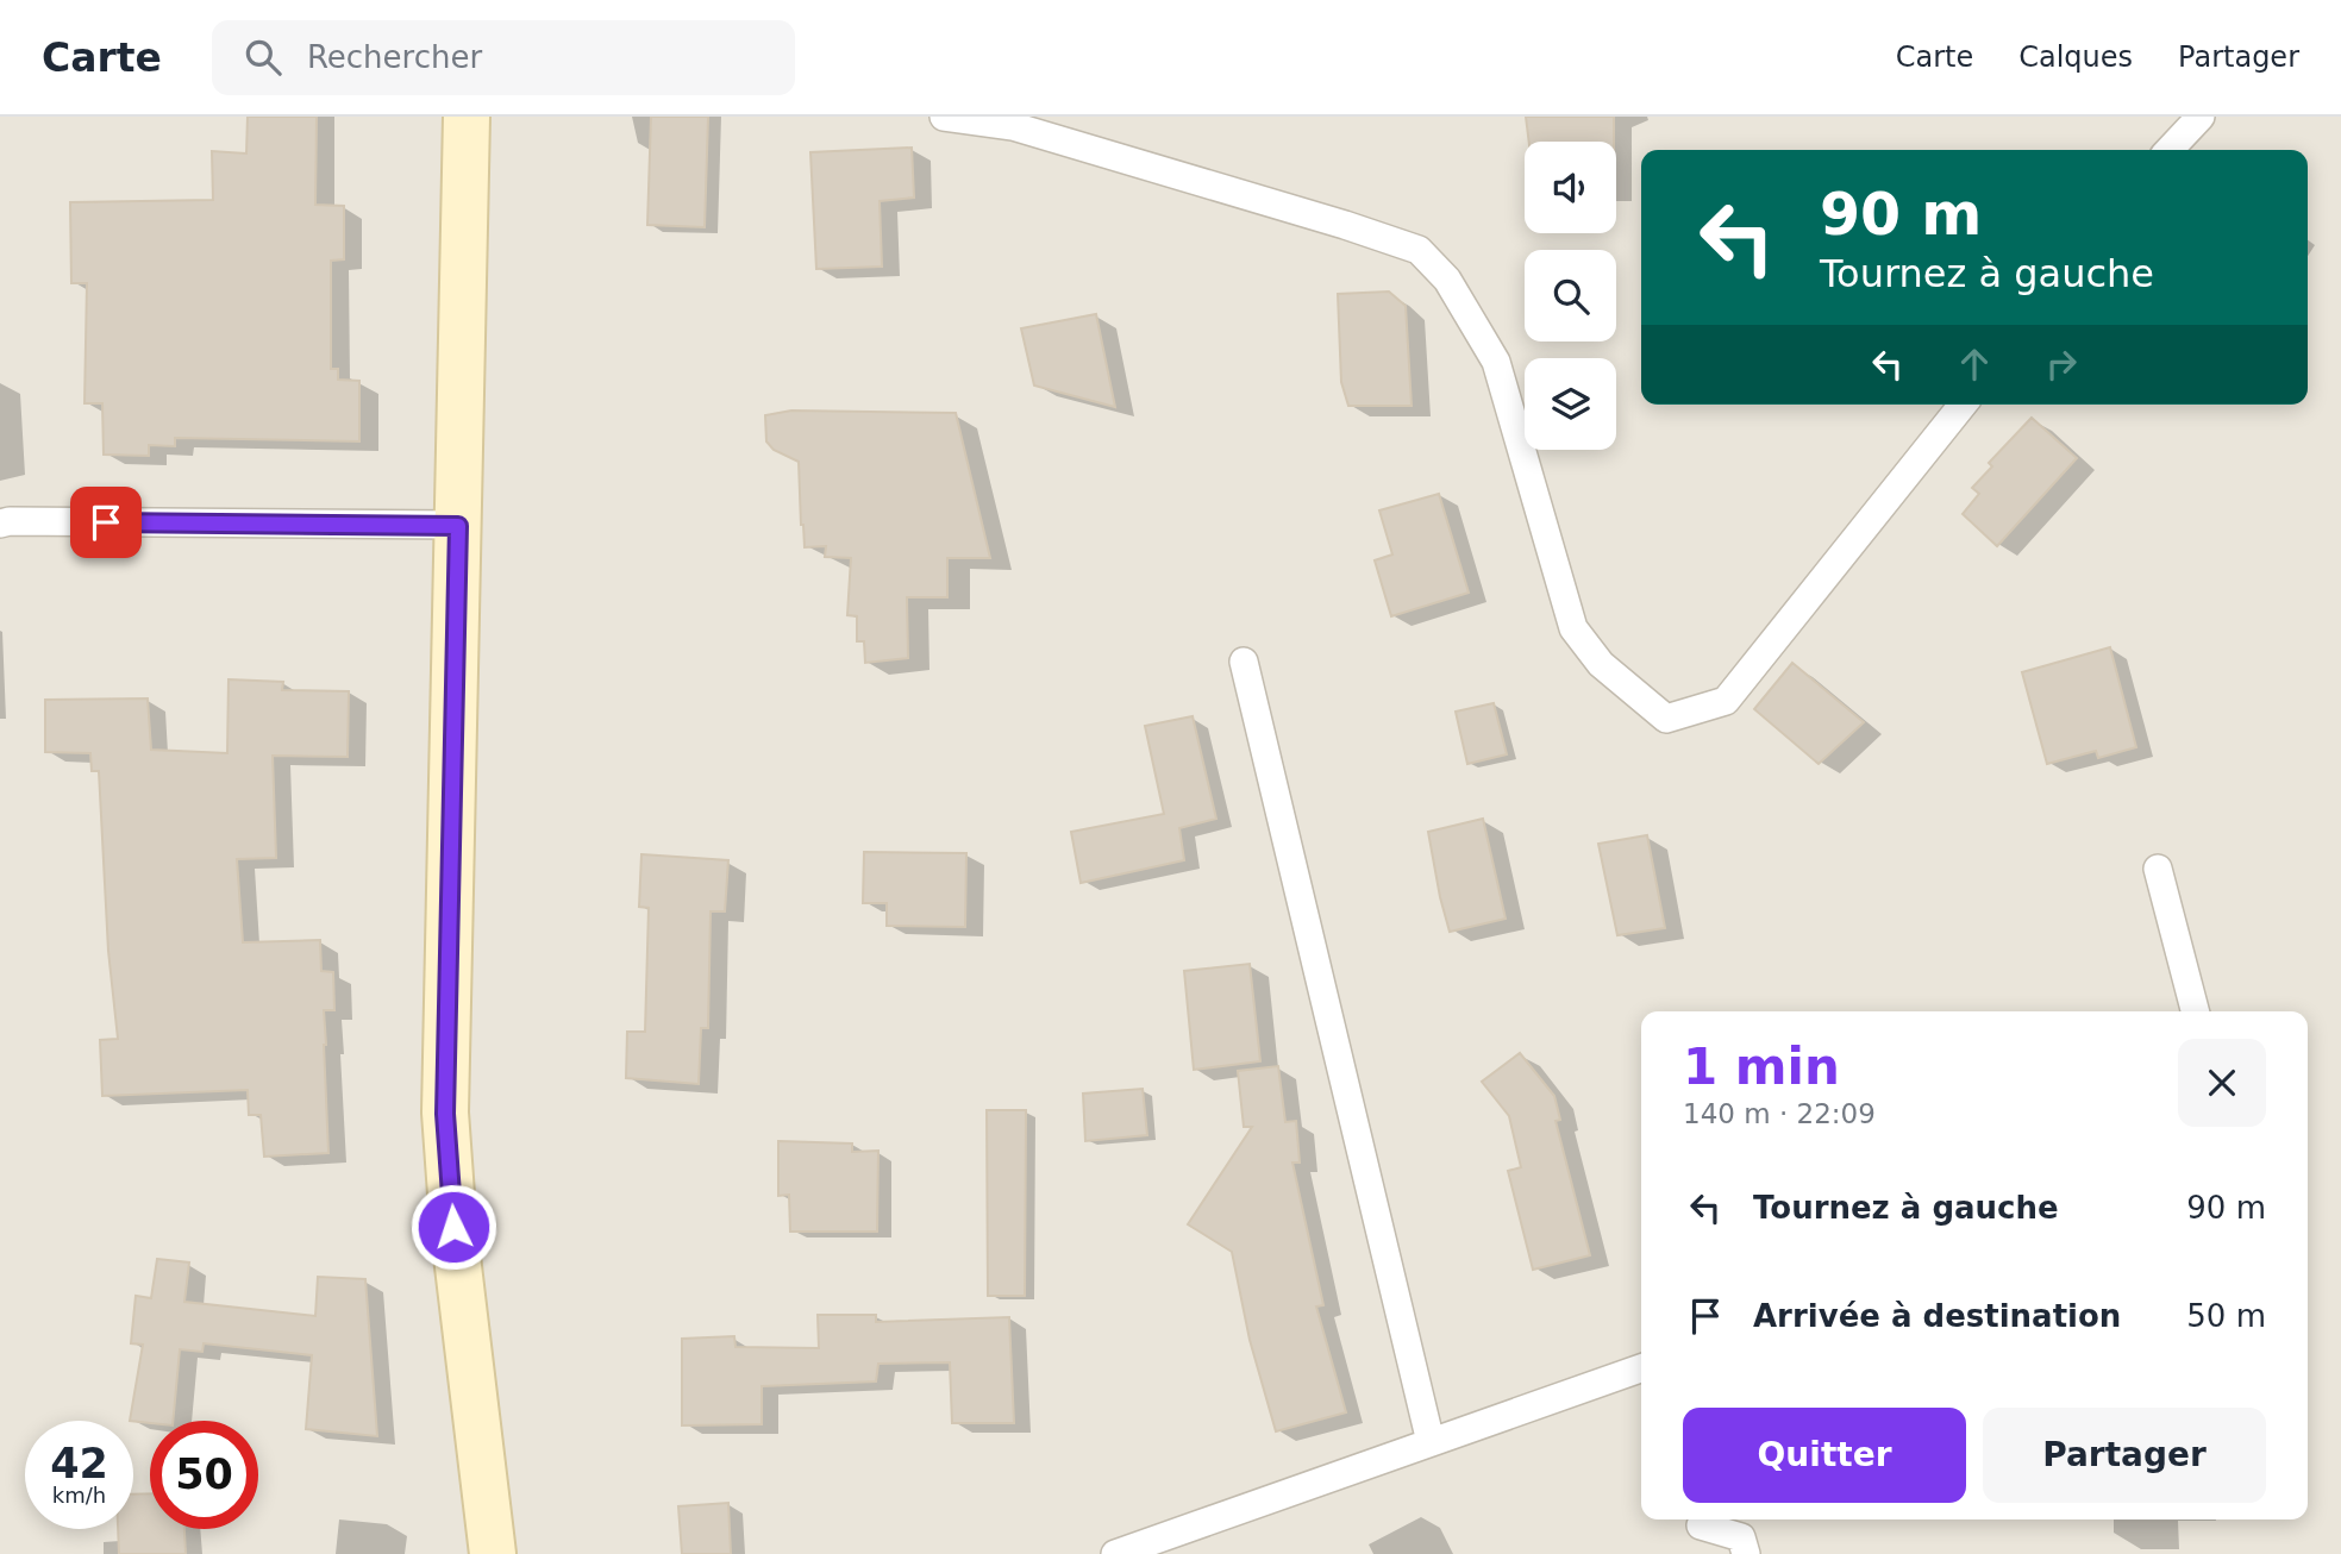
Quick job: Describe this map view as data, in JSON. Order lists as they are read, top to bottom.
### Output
{
  "page": {
    "header": "Carte",
    "search": "Rechercher",
    "nav": ["Carte", "Calques", "Partager"],
    "turn": ["90 m", "Tournez à gauche"],
    "heading": ["1 min", "140 m · 22:09"],
    "list": [
      {
        "name": "Tournez à gauche",
        "value": "90 m"
      },
      {
        "name": "Arrivée à destination",
        "value": "50 m"
      }
    ],
    "buttons": ["Quitter", "Partager"],
    "speed": "42 km/h",
    "limit": "50"
  }
}
